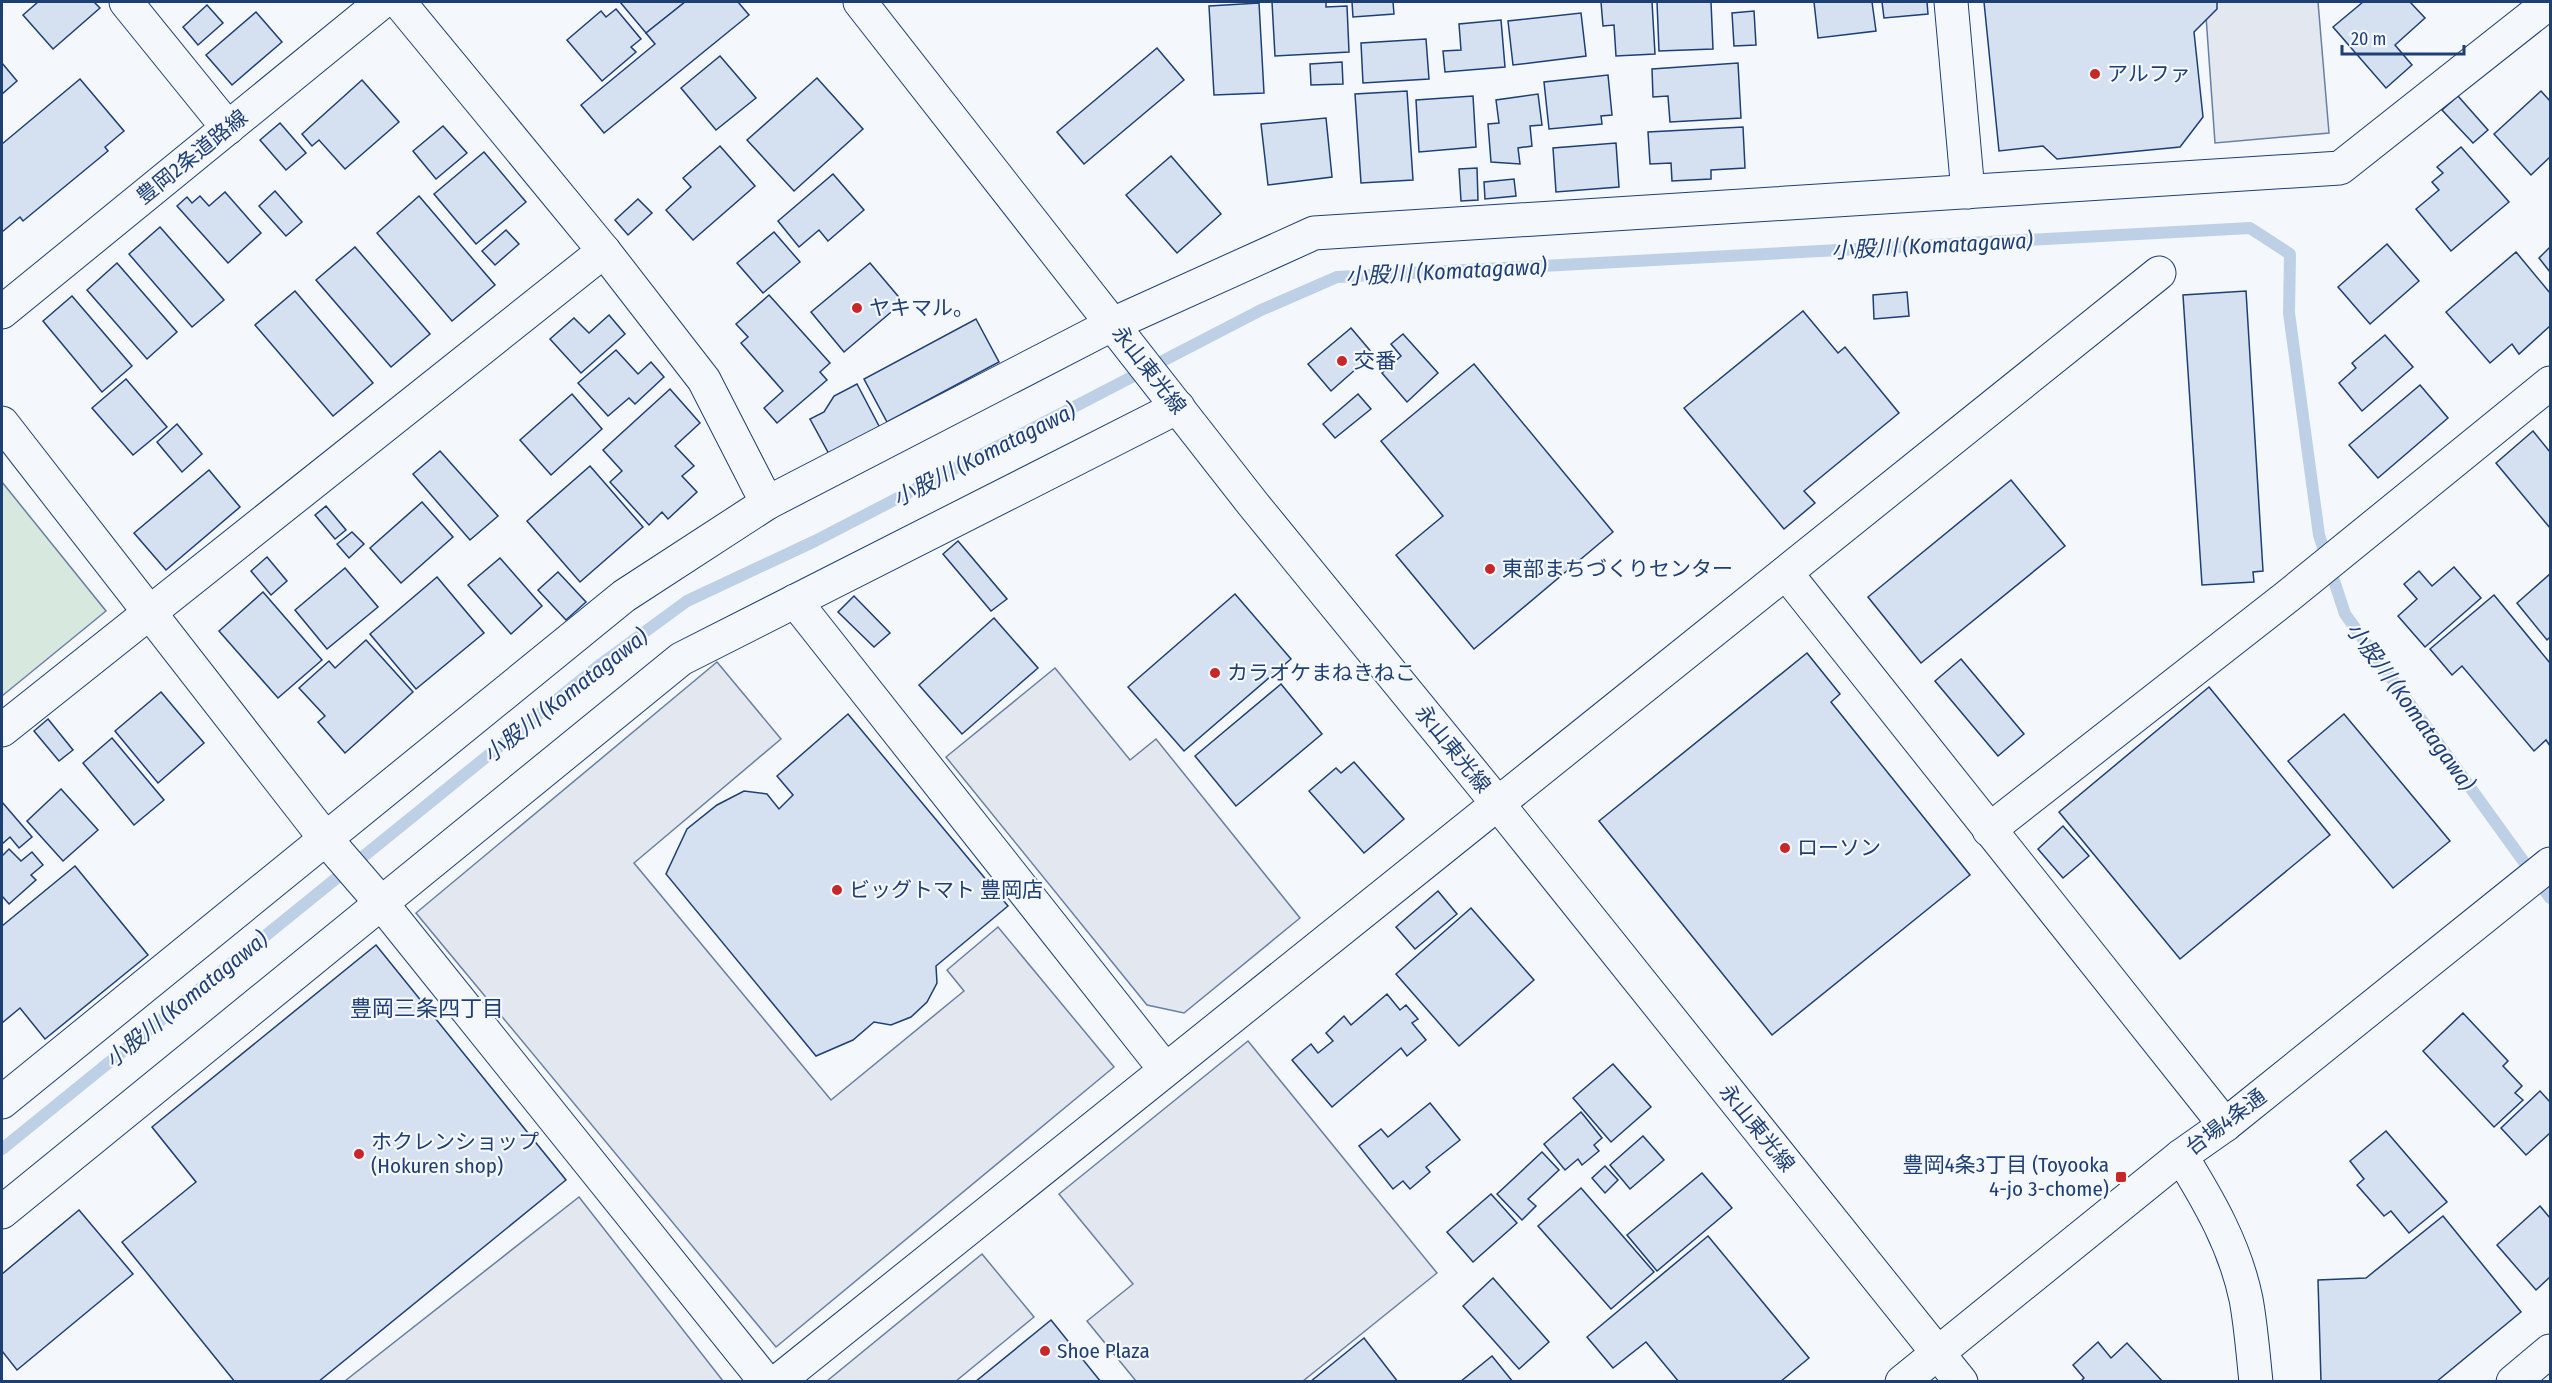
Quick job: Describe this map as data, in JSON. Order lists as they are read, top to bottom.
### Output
{
  "streets": {
    "street": ["豊岡2条道路線", "永山東光線", "台場4条通"]
  },
  "crossings": [
    ["永山東光線", "台場4条通"]
  ],
  "districts": ["豊岡三条四丁目"],
  "water": ["小股川 (Komatagawa)"],
  "places": {
    "other": [
      "アルファ",
      "ヤキマル。",
      "交番",
      "東部まちづくりセンター",
      "カラオケまねきねこ",
      "ローソン",
      "ビッグトマト 豊岡店",
      "ホクレンショップ (Hokuren shop)",
      "Shoe Plaza"
    ],
    "transit": ["豊岡4条3丁目 (Toyooka 4-jo 3-chome)"]
  },
  "scale_bar": "20 m"
}
